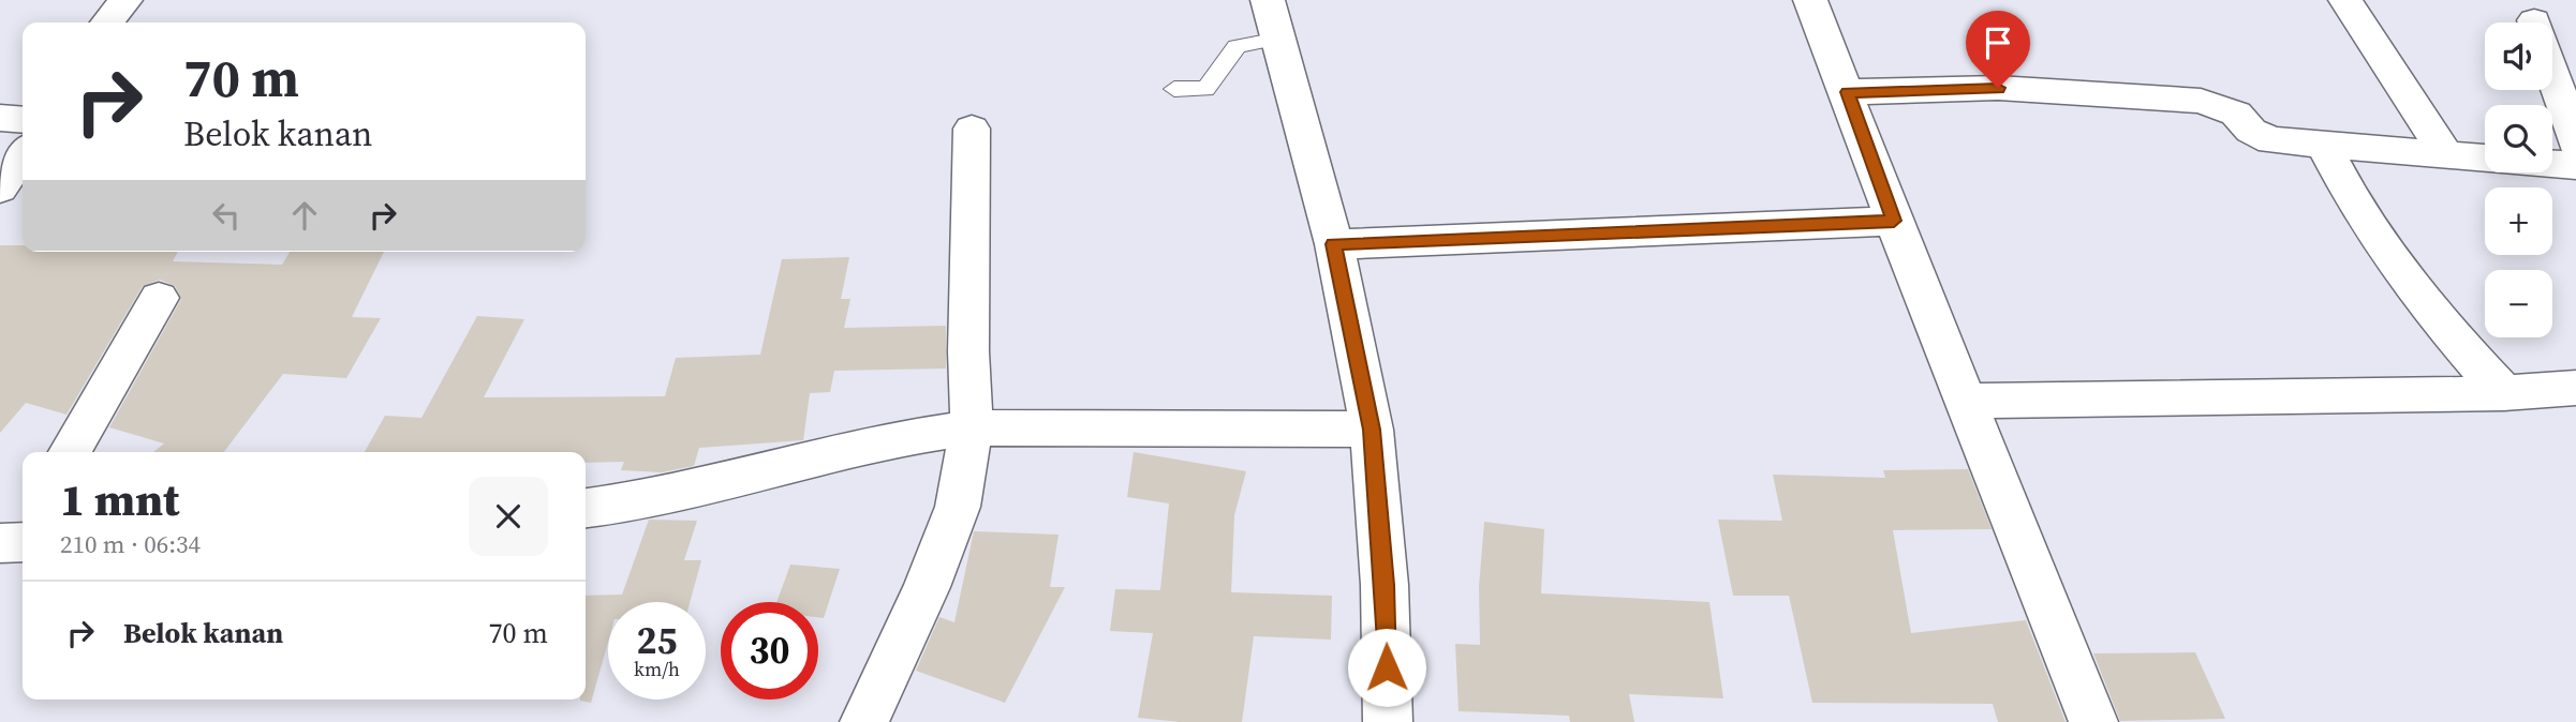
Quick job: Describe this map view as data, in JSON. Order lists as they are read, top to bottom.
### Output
{
  "page": {
    "map_buttons": ["+", "−"],
    "turn": ["70 m", "Belok kanan"],
    "heading": ["1 mnt", "210 m · 06:34"],
    "list": [
      {
        "name": "Belok kanan",
        "value": "70 m"
      }
    ],
    "speed": "25 km/h",
    "limit": "30"
  }
}
